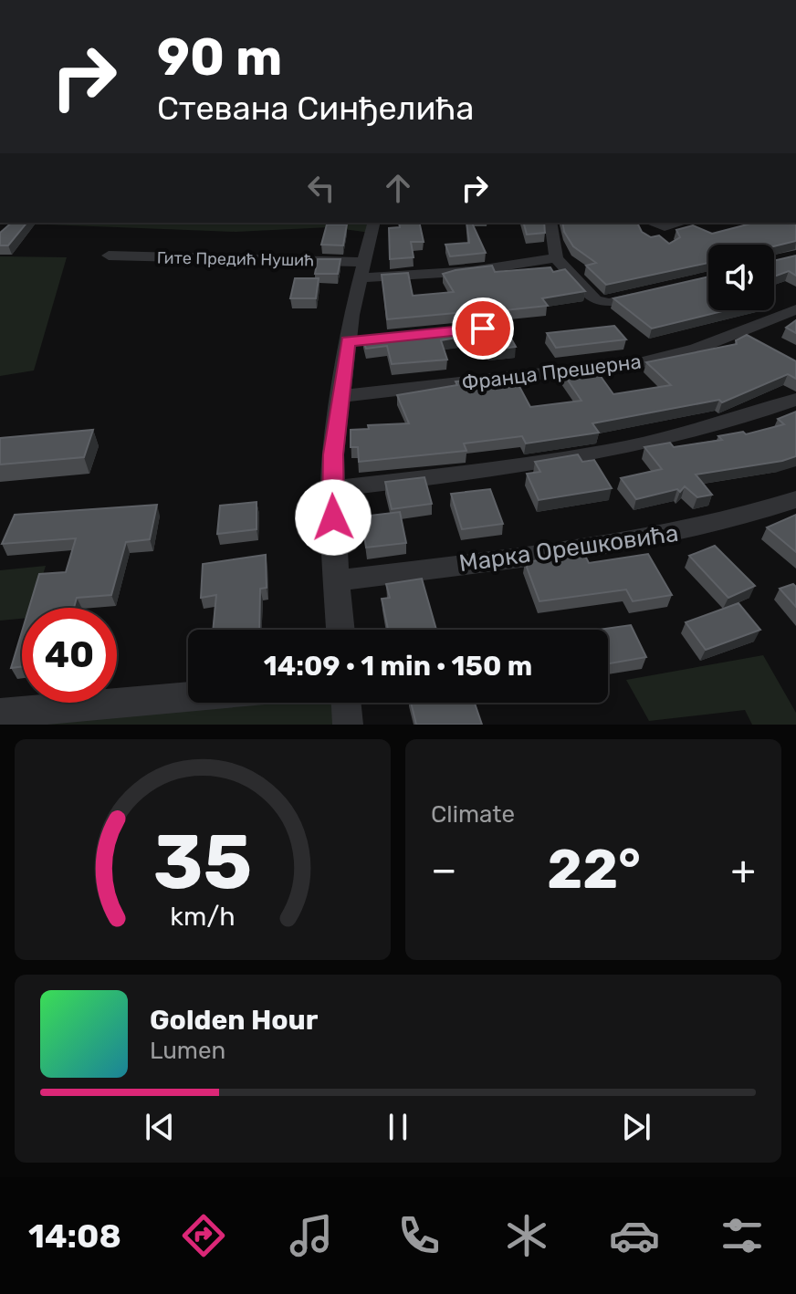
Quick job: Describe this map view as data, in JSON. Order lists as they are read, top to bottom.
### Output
{
  "streets": {
    "street": ["Гите Предић Нушић", "Франца Прешерна", "Марка Орешковића"]
  },
  "page": {
    "turn": ["90 m", "Стевана Синђелића"],
    "limit": "40",
    "trip": "14:09 · 1 min · 150 m",
    "tile": "Climate",
    "heat": ["−", "22°", "+"],
    "song": ["Golden Hour", "Lumen"],
    "tabs": "14:08",
    "gauge": ["35", "km/h"]
  }
}
